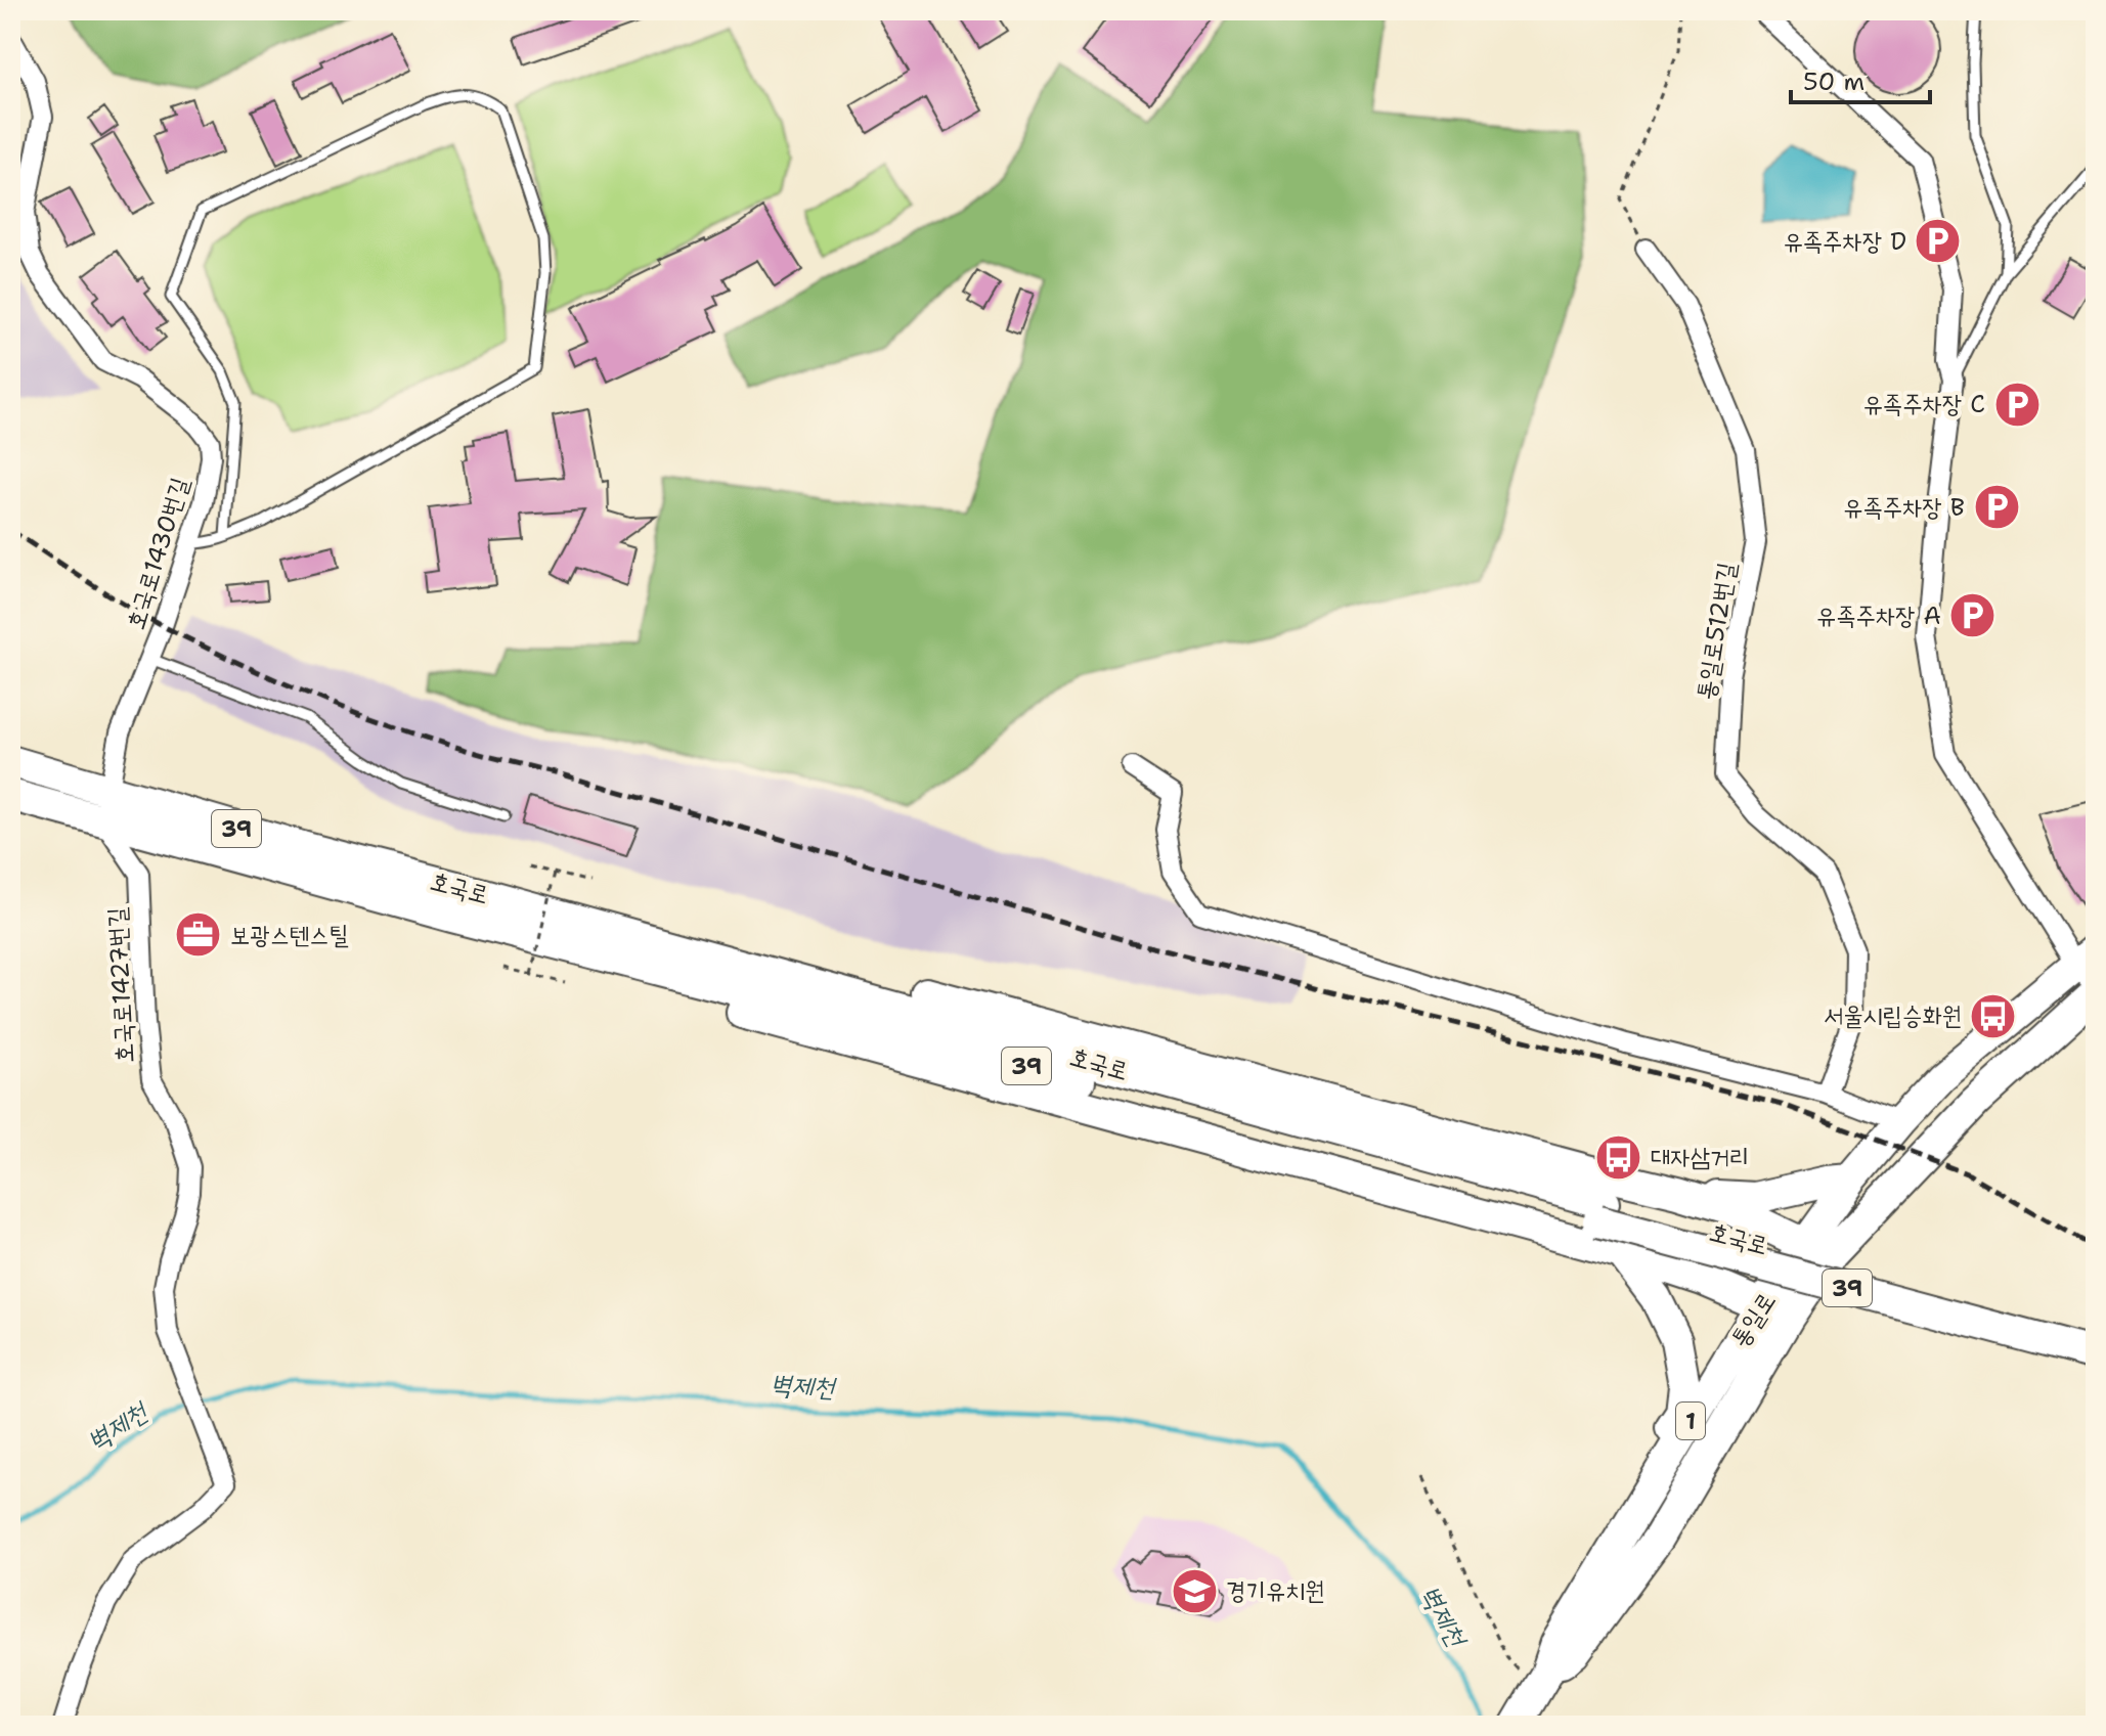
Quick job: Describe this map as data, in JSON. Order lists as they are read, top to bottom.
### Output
{
  "streets": {
    "main road": [
      "39",
      "호국로",
      "통일로",
      "1"
    ],
    "street": ["호국로1430번길", "통일로512번길", "호국로1427번길"]
  },
  "crossings": [
    ["호국로1430번길", "호국로"],
    ["호국로1430번길", "호국로1427번길"],
    ["호국로", "호국로1427번길"]
  ],
  "water": ["벽제천"],
  "places": {
    "parking": [
      "유족주차장 D",
      "유족주차장 C",
      "유족주차장 B",
      "유족주차장 A"
    ],
    "office": ["보광스텐스틸"],
    "bus stop": ["서울시립승화원", "대자삼거리"],
    "school or university": ["경기유치원"]
  },
  "scale_bar": "50 m"
}
